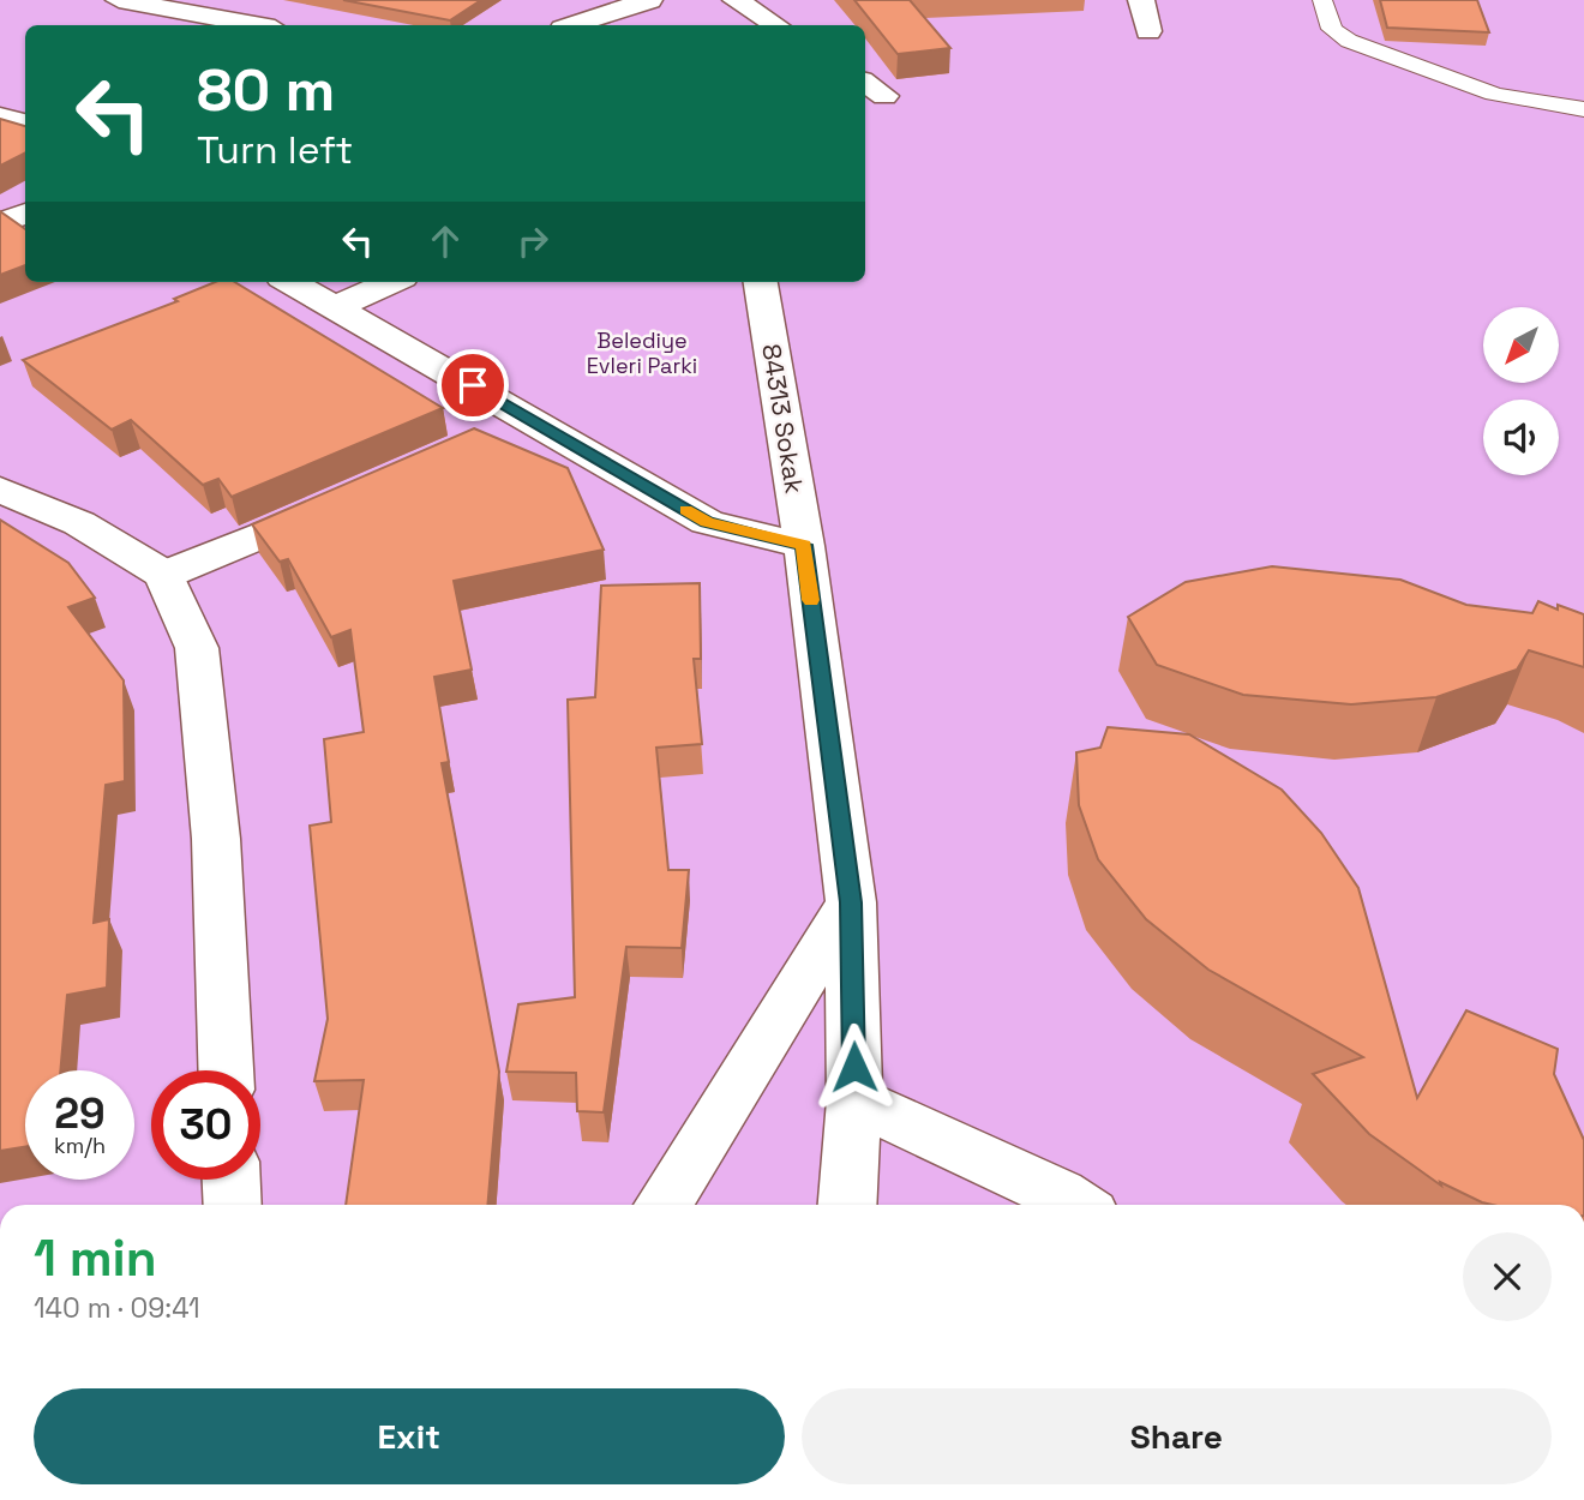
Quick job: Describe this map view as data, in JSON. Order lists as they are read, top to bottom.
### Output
{
  "streets": {
    "street": ["84313 Sokak"]
  },
  "parks": ["Belediye Evleri Parki"],
  "north": "bottom left",
  "page": {
    "turn": ["80 m", "Turn left"],
    "speed": "29 km/h",
    "limit": "30",
    "heading": ["1 min", "140 m · 09:41"],
    "buttons": ["Exit", "Share"]
  }
}
